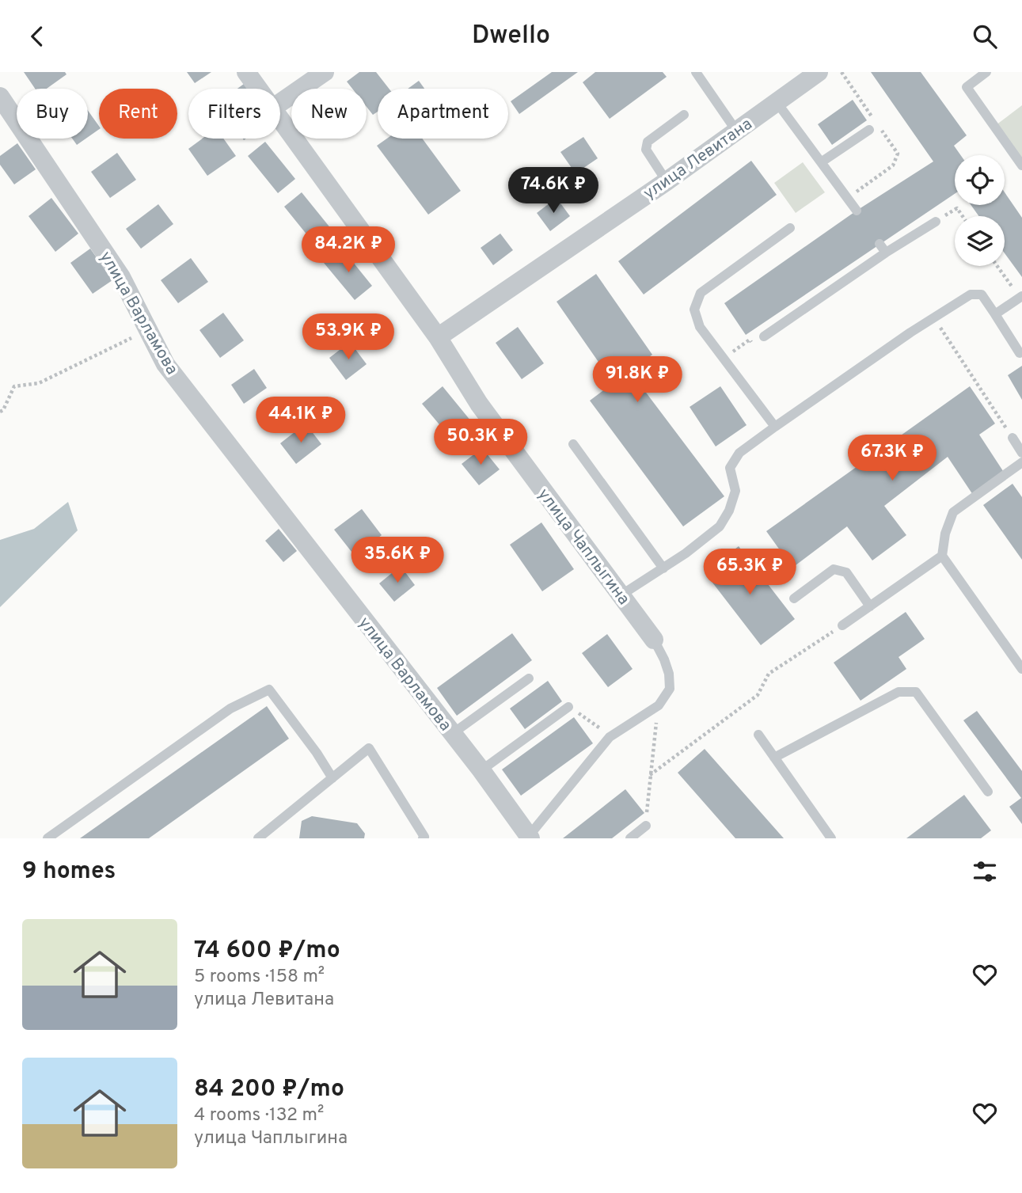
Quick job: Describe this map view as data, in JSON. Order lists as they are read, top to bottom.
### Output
{
  "streets": {
    "street": ["улица Левитана", "улица Варламова", "улица Чаплыгина"]
  },
  "crossings": [
    ["улица Левитана", "улица Чаплыгина"]
  ],
  "page": {
    "header": "Dwello",
    "chip": [
      "Buy",
      "Rent",
      "Filters",
      "New",
      "Apartment"
    ],
    "price": [
      "74.6K ₽",
      "84.2K ₽",
      "53.9K ₽",
      "91.8K ₽",
      "44.1K ₽",
      "50.3K ₽",
      "67.3K ₽",
      "35.6K ₽",
      "65.3K ₽"
    ],
    "heading": "9 homes",
    "list": [
      {
        "name": "74 600 ₽/mo",
        "note": "5 rooms · 158 m² · улица Левитана"
      },
      {
        "name": "84 200 ₽/mo",
        "note": "4 rooms · 132 m² · улица Чаплыгина"
      }
    ]
  }
}
